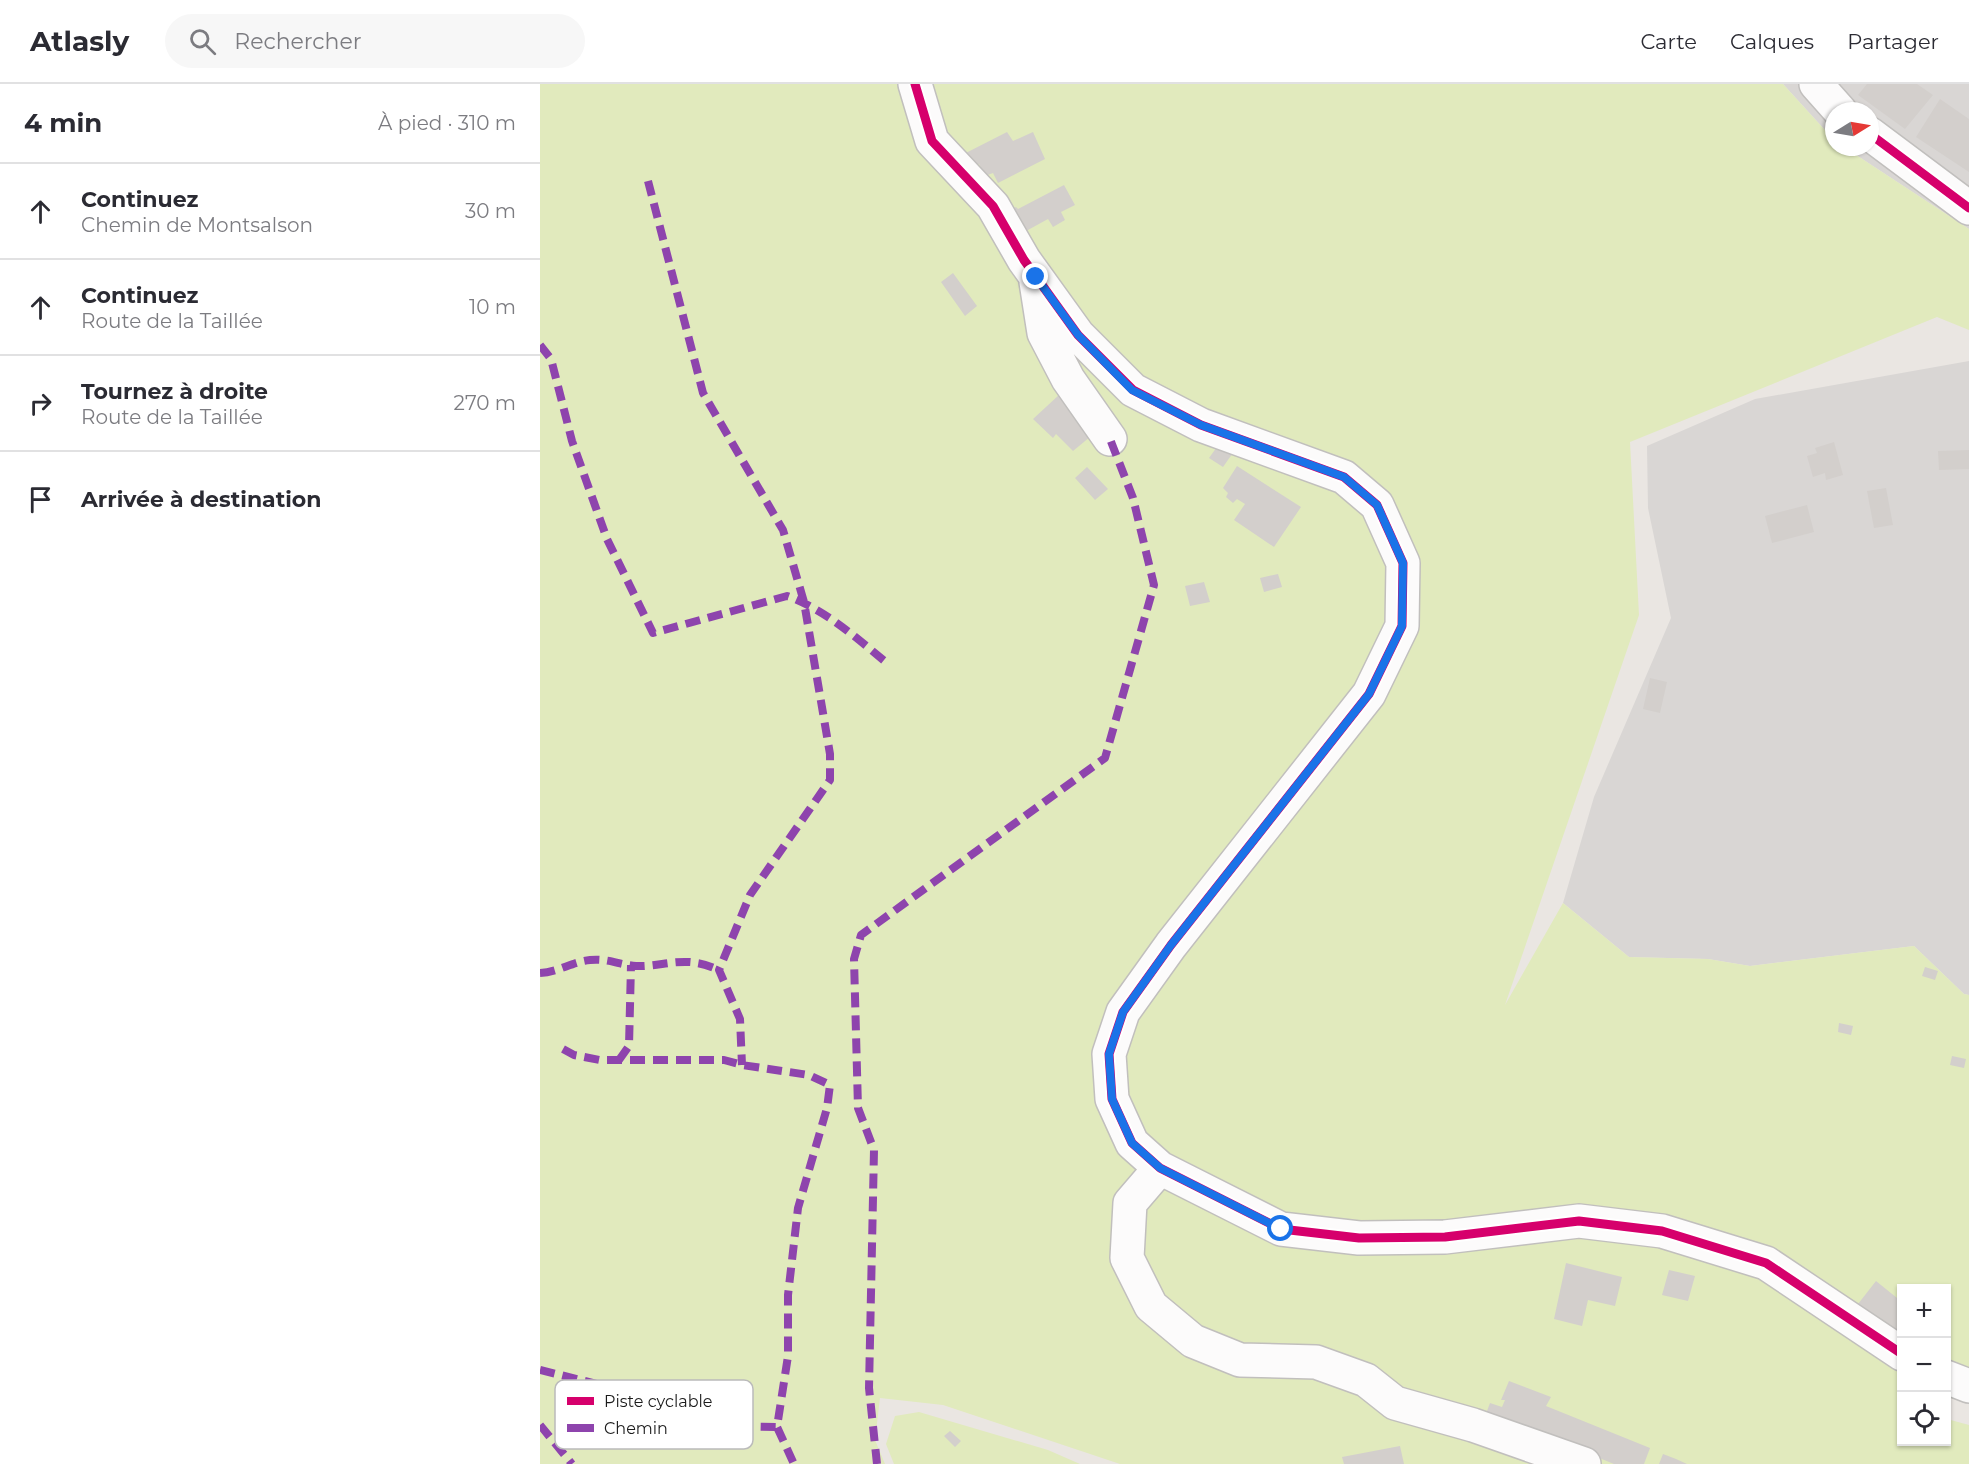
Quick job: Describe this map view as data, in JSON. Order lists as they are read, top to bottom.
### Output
{
  "legend": ["Piste cyclable", "Chemin"],
  "north": "right",
  "page": {
    "header": "Atlasly",
    "search": "Rechercher",
    "nav": ["Carte", "Calques", "Partager"],
    "heading": ["4 min", "À pied · 310 m"],
    "list": [
      ["Continuez", "Chemin de Montsalson", "30 m"],
      ["Continuez", "Route de la Taillée", "10 m"],
      ["Tournez à droite", "Route de la Taillée", "270 m"],
      "Arrivée à destination"
    ],
    "map_buttons": ["+", "−"]
  }
}
